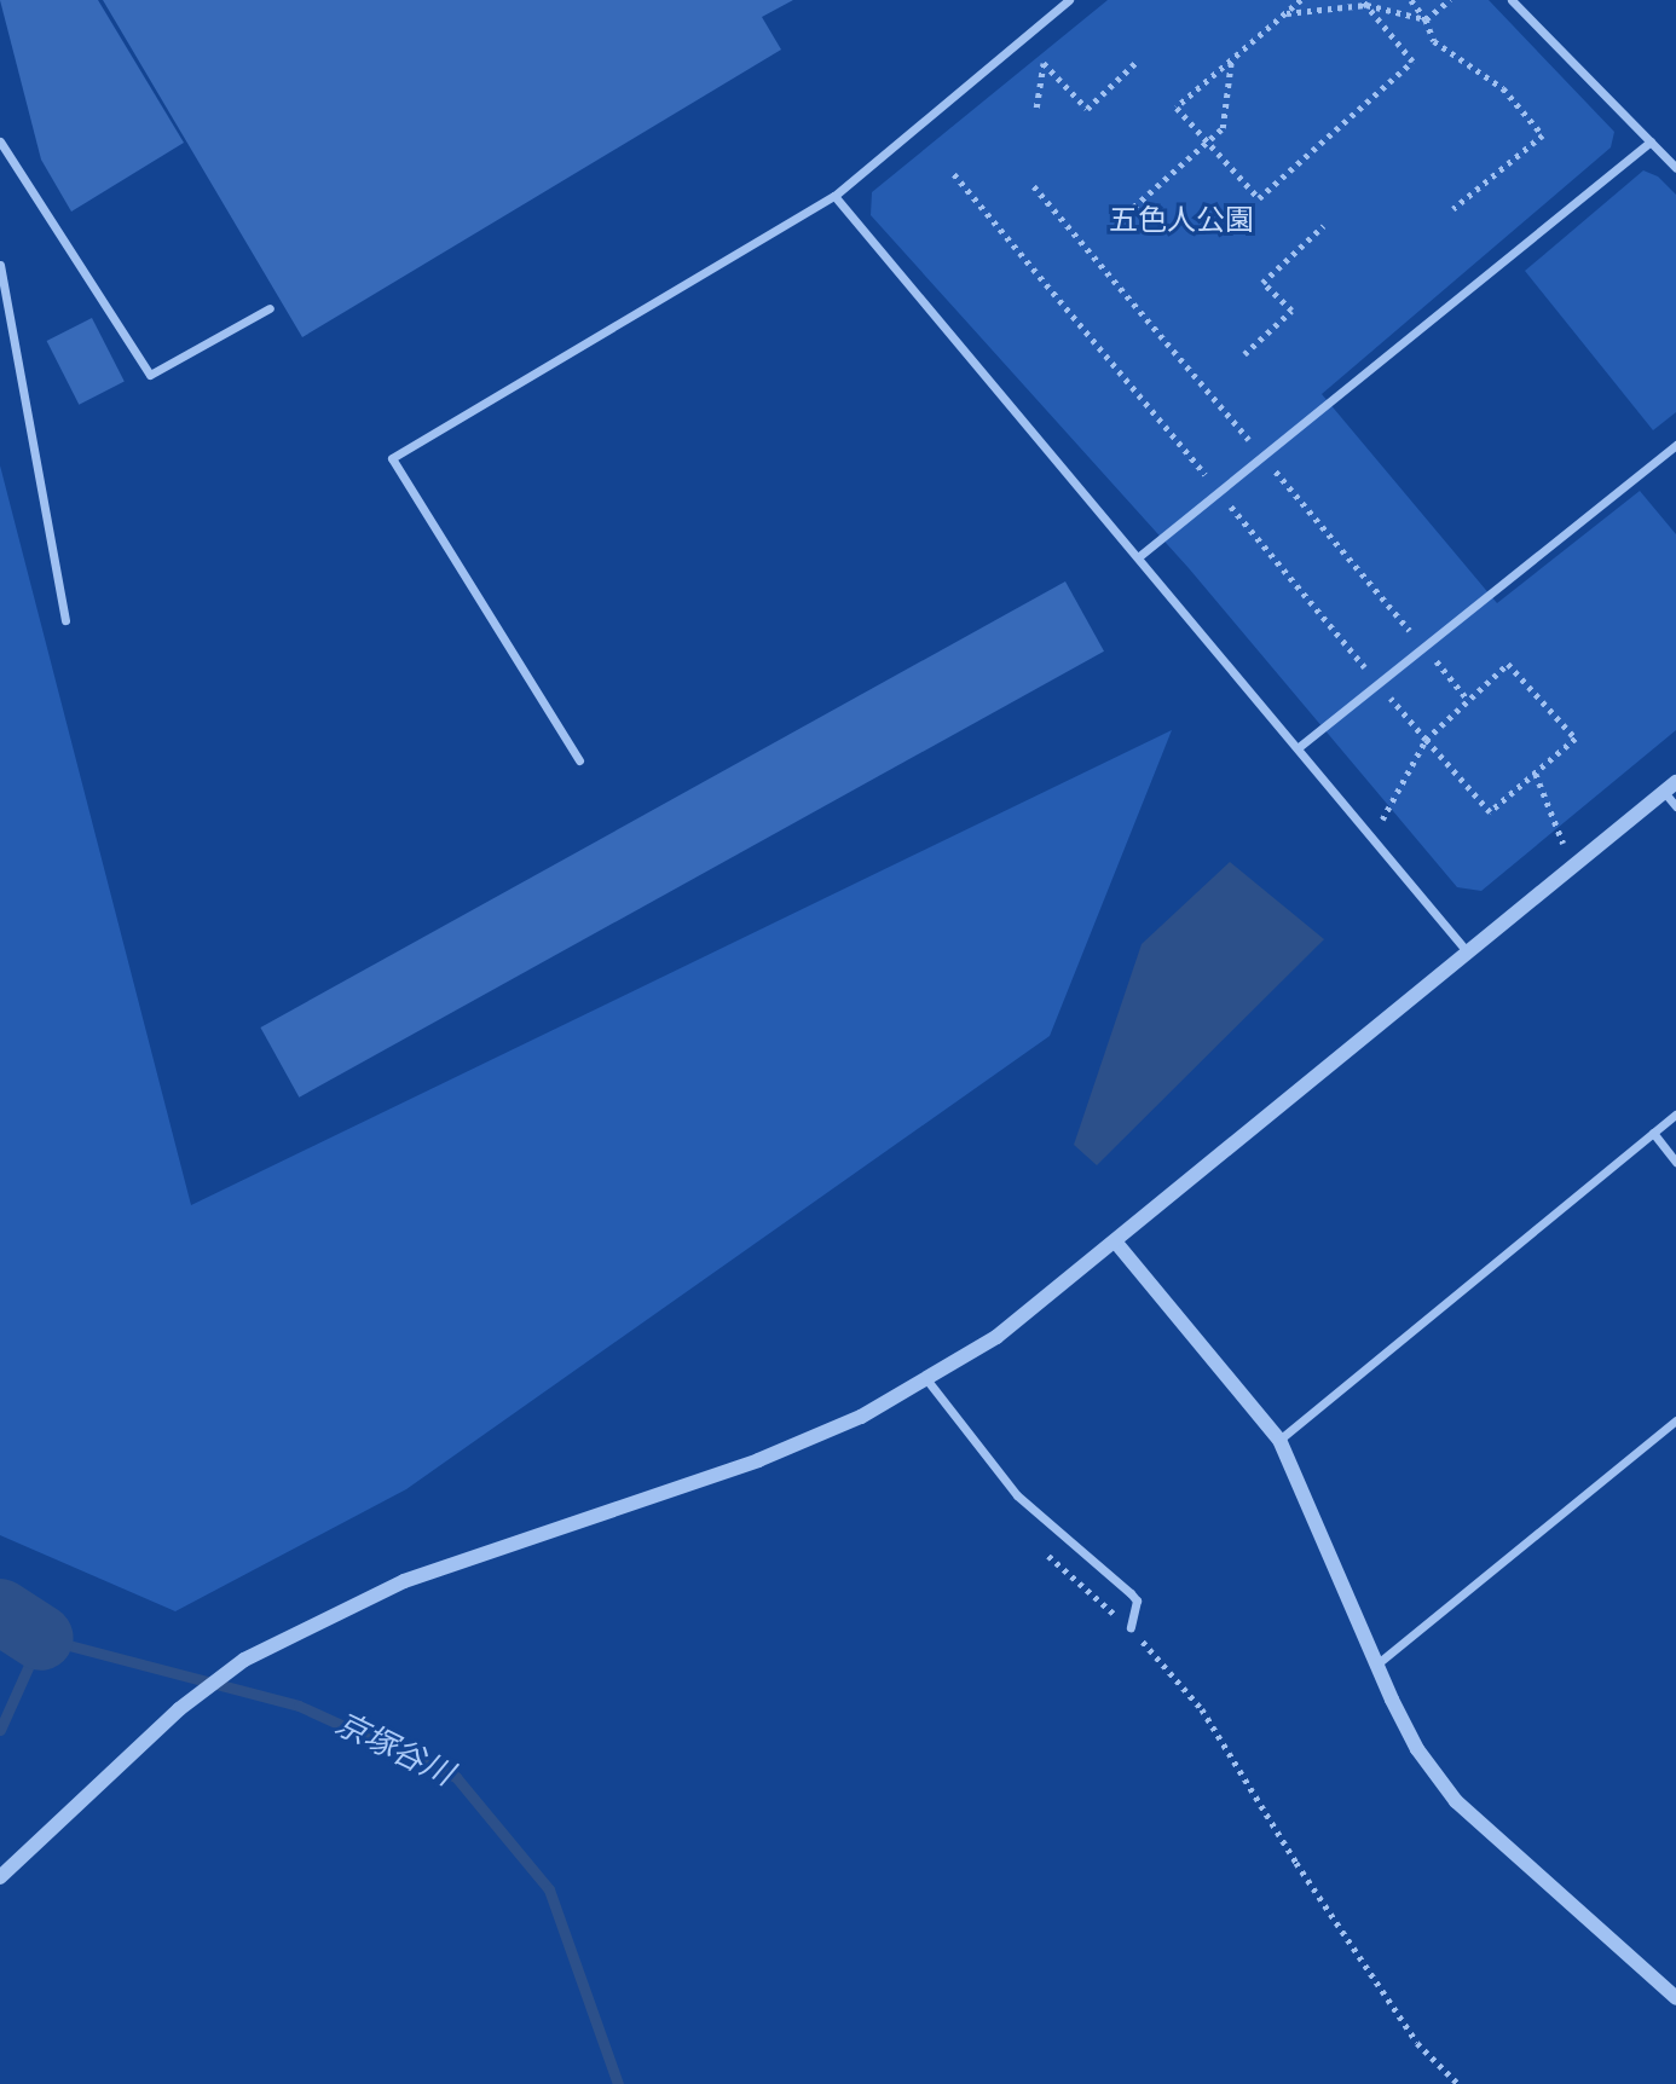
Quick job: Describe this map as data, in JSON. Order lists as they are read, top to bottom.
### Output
{
  "water": ["京塚谷川"],
  "parks": ["五色人公園"]
}
